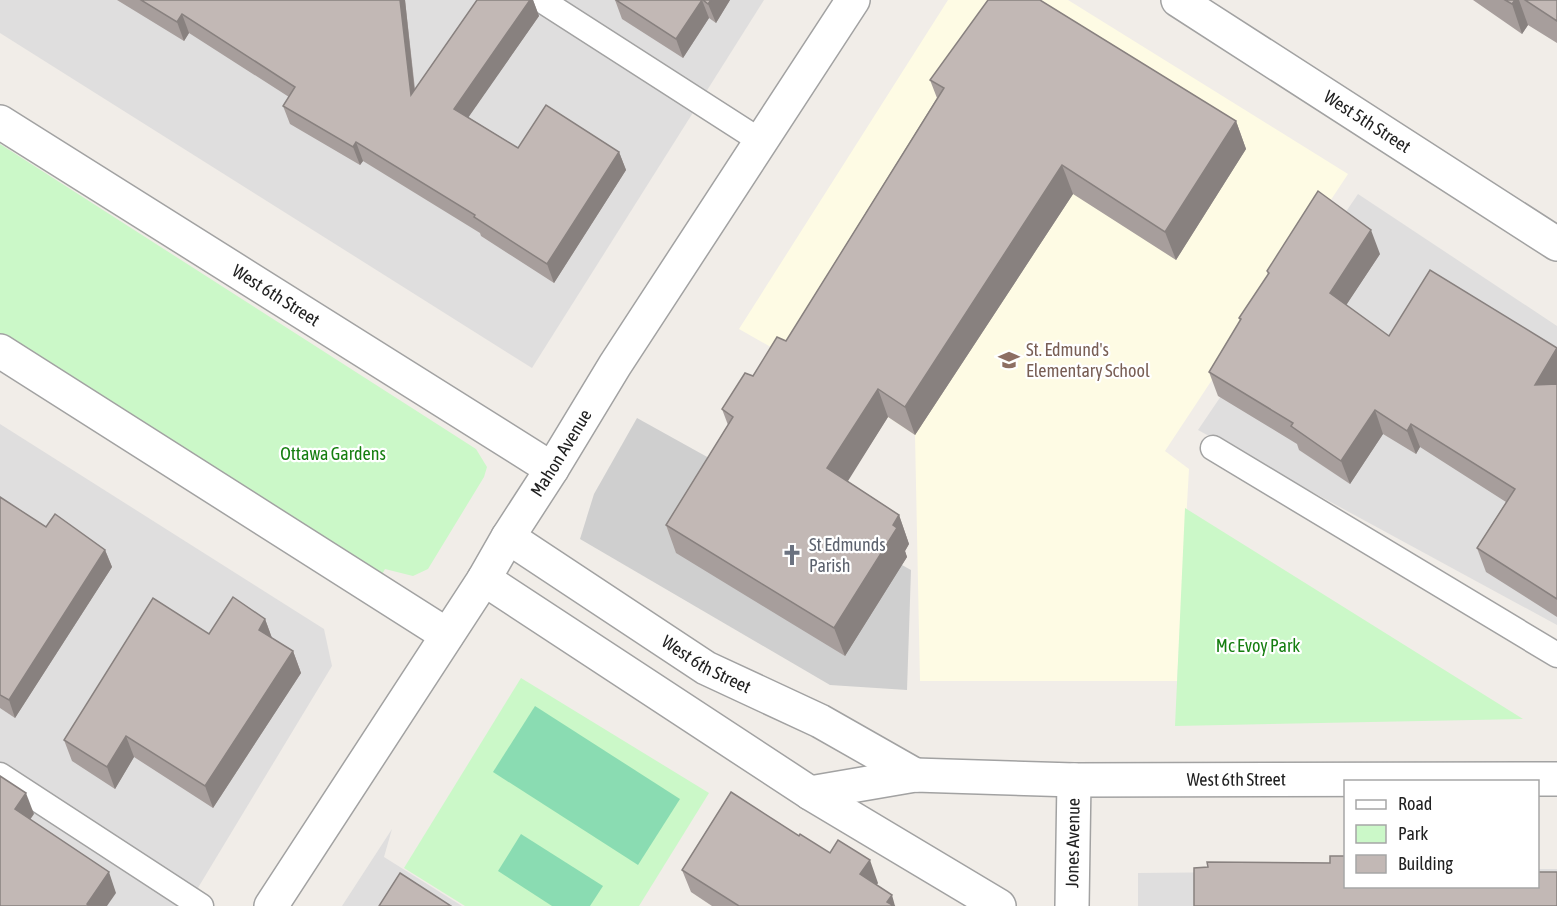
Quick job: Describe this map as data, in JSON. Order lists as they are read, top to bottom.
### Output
{
  "streets": {
    "street": [
      "West 5th Street",
      "West 6th Street",
      "Mahon Avenue",
      "Jones Avenue"
    ]
  },
  "crossings": [
    ["West 6th Street", "Mahon Avenue"],
    ["West 6th Street", "Jones Avenue"]
  ],
  "parks": ["Ottawa Gardens", "Mc Evoy Park"],
  "places": {
    "school or university": ["St. Edmund's Elementary School"],
    "church": ["St Edmunds Parish"]
  },
  "legend": ["Road", "Park", "Building"]
}
